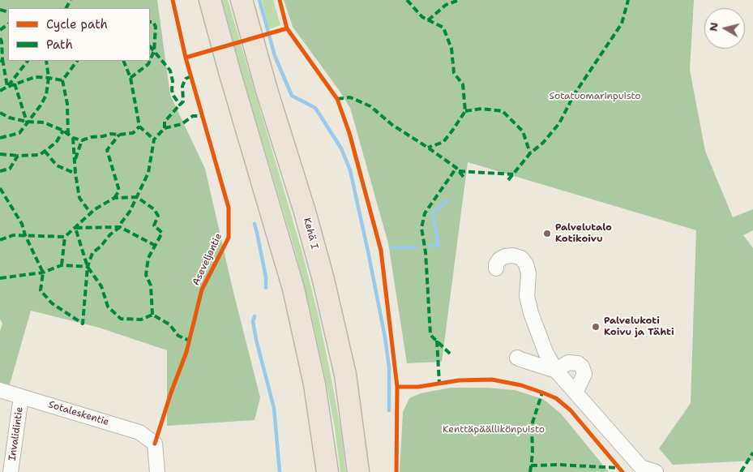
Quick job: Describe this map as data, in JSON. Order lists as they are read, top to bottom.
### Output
{
  "streets": {
    "highway": ["Kehä I"],
    "street": ["Sotaleskentie", "Invalidintie"],
    "cycle path": ["Aseveljentie"]
  },
  "crossings": [
    ["Sotaleskentie", "Invalidintie"]
  ],
  "parks": ["Sotatuomarinpuisto", "Kenttäpäällikönpuisto"],
  "places": ["Palvelutalo Kotikoivu", "Palvelukoti Koivu ja Tähti"],
  "legend": ["Cycle path", "Path"],
  "north": "left"
}
